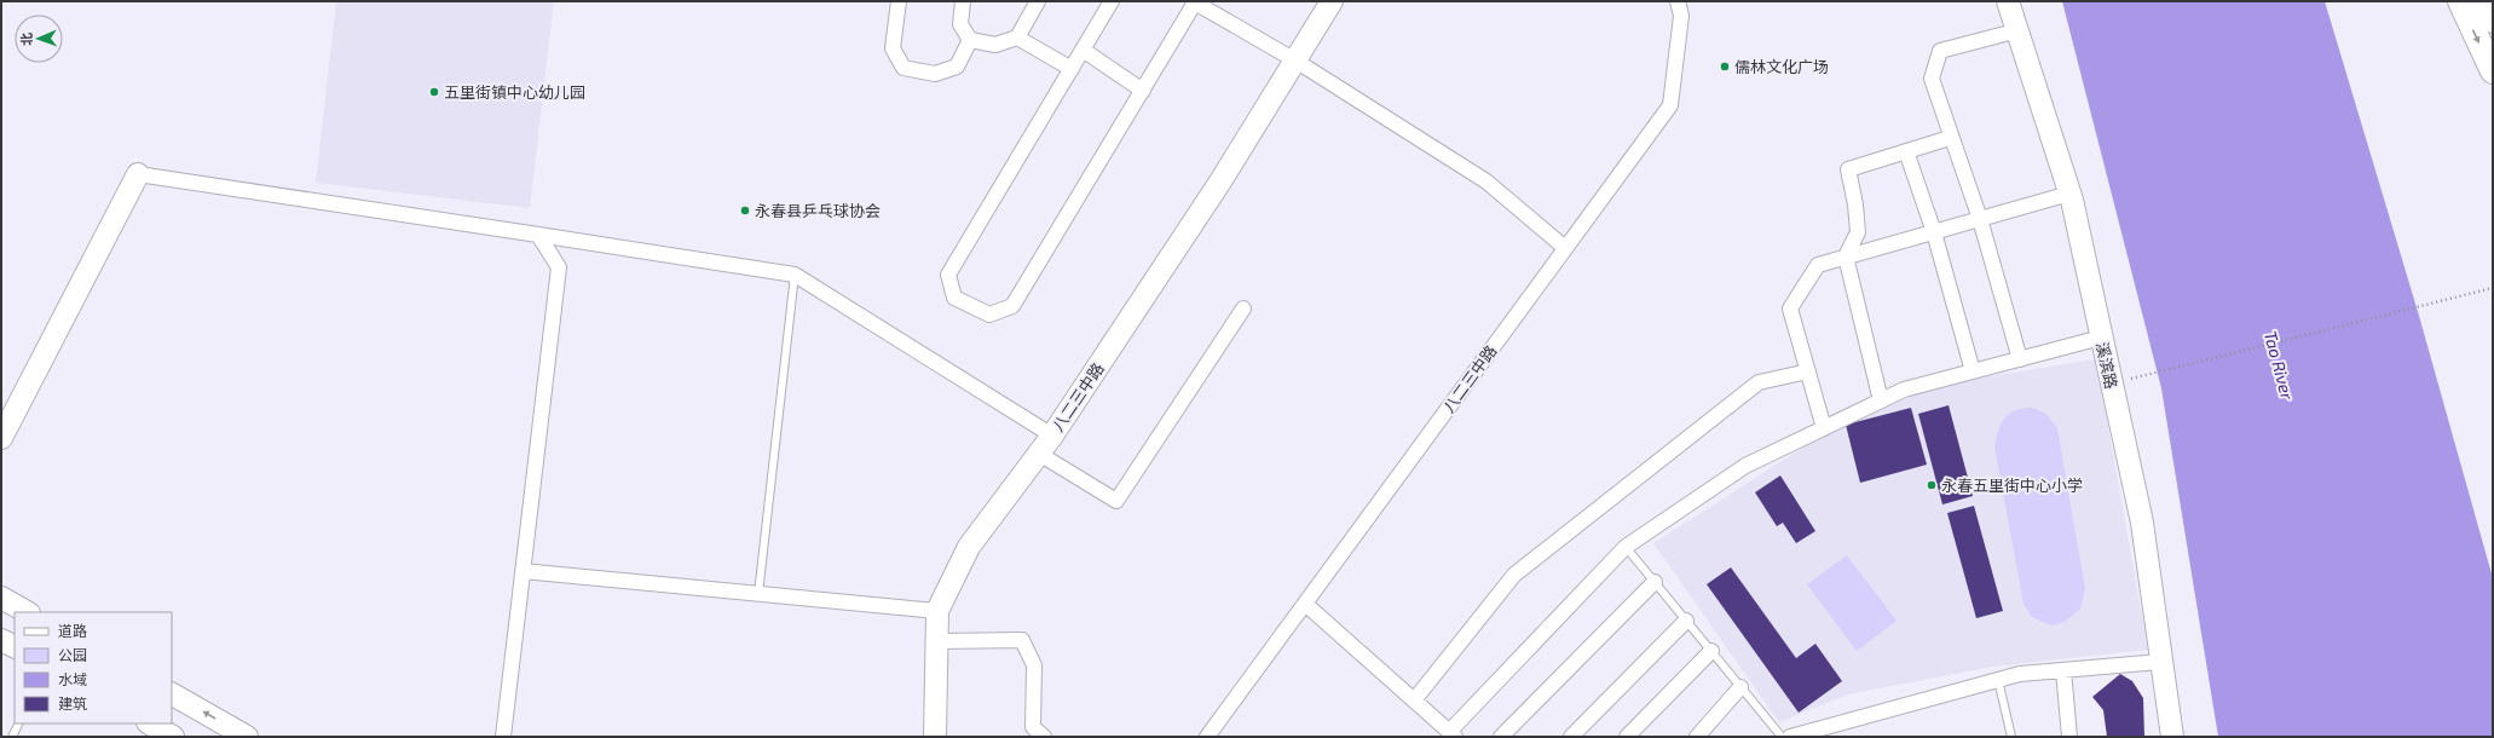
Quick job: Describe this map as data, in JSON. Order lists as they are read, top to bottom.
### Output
{
  "streets": {
    "main road": ["溪滨路", "八二三中路"]
  },
  "water": ["Tao River"],
  "places": [
    "儒林文化广场",
    "五里街镇中心幼儿园",
    "永春县乒乓球协会",
    "永春五里街中心小学"
  ],
  "legend": [
    "道路",
    "公园",
    "水域",
    "建筑"
  ],
  "north": "left"
}
